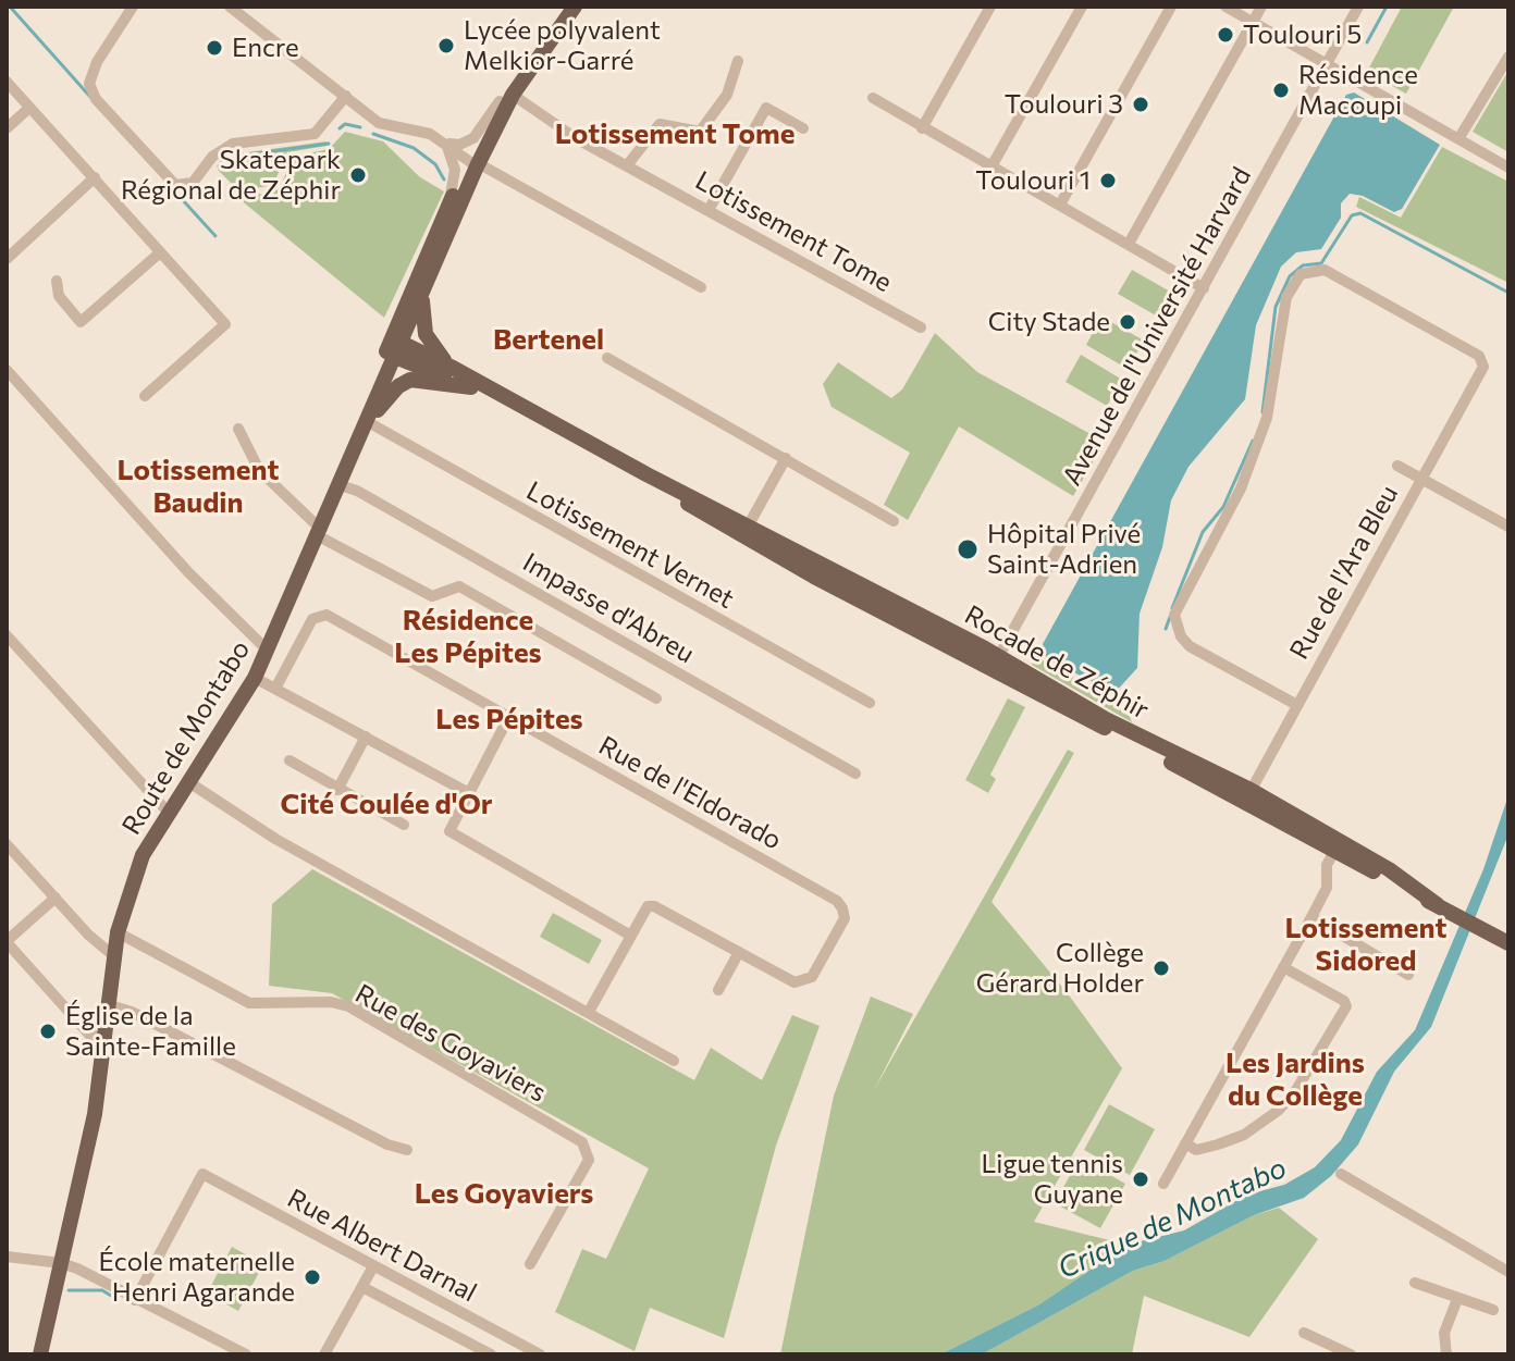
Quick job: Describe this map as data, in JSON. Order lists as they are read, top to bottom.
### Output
{
  "streets": {
    "main road": ["Rocade de Zéphir", "Route de Montabo"],
    "street": [
      "Lotissement Tome",
      "Avenue de l'Université Harvard",
      "Lotissement Vernet",
      "Rue de l'Ara Bleu",
      "Impasse d'Abreu",
      "Rue de l'Eldorado",
      "Rue des Goyaviers",
      "Rue Albert Darnal"
    ]
  },
  "crossings": [
    ["Lotissement Tome", "Route de Montabo"],
    ["Avenue de l'Université Harvard", "Rocade de Zéphir"],
    ["Rue de l'Ara Bleu", "Rocade de Zéphir"],
    ["Impasse d'Abreu", "Route de Montabo"],
    ["Rocade de Zéphir", "Route de Montabo"],
    ["Route de Montabo", "Rue des Goyaviers"]
  ],
  "districts": [
    "Lotissement Tome",
    "Bertenel",
    "Lotissement Baudin",
    "Résidence Les Pépites",
    "Les Pépites",
    "Cité Coulée d'Or",
    "Lotissement Sidored",
    "Les Jardins du Collège",
    "Les Goyaviers"
  ],
  "water": ["Crique de Montabo"],
  "places": [
    "Toulouri 5",
    "Lycée polyvalent Melkior-Garré",
    "Encre",
    "Résidence Macoupi",
    "Toulouri 3",
    "Skatepark Régional de Zéphir",
    "Toulouri 1",
    "City Stade",
    "Hôpital Privé Saint-Adrien",
    "Collège Gérard Holder",
    "Église de la Sainte-Famille",
    "Ligue tennis Guyane",
    "École maternelle Henri Agarande"
  ]
}
